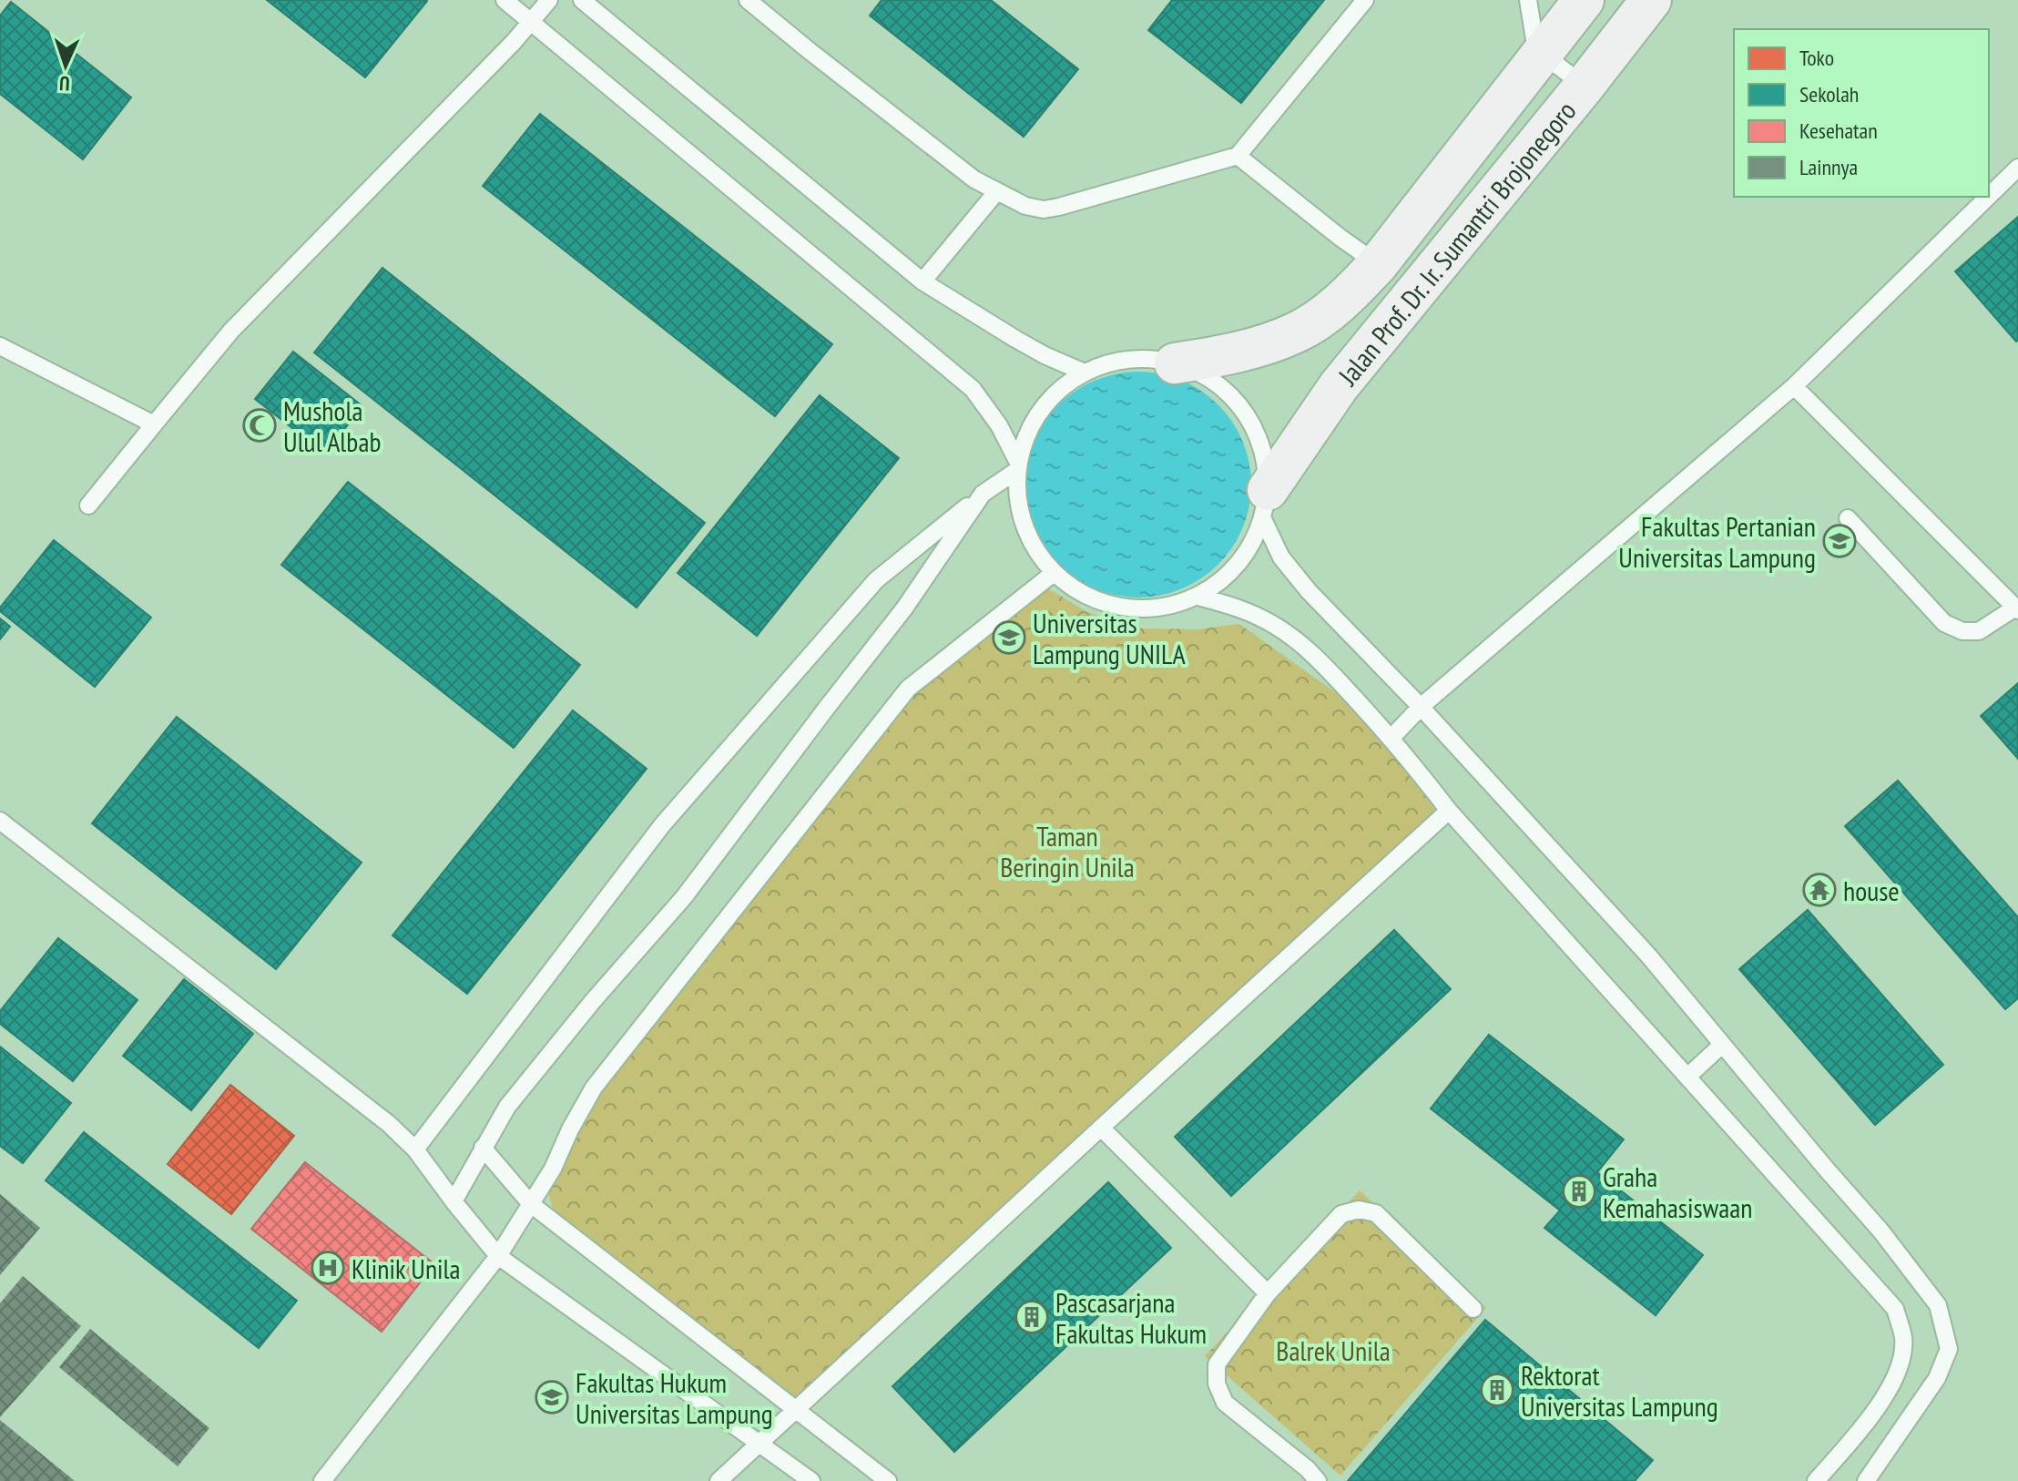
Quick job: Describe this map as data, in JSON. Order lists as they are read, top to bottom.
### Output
{
  "streets": {
    "street": ["Jalan Prof. Dr. Ir. Sumantri Brojonegoro"]
  },
  "parks": ["Taman Beringin Unila", "Balrek Unila"],
  "places": {
    "mosque": ["Mushola Ulul Albab"],
    "school or university": ["Fakultas Pertanian Universitas Lampung", "Universitas Lampung UNILA", "Fakultas Hukum Universitas Lampung"],
    "temple": ["house"],
    "building": ["Graha Kemahasiswaan", "Pascasarjana Fakultas Hukum", "Rektorat Universitas Lampung"],
    "hospital": ["Klinik Unila"]
  },
  "legend": [
    "Toko",
    "Sekolah",
    "Kesehatan",
    "Lainnya"
  ],
  "north": "bottom"
}
